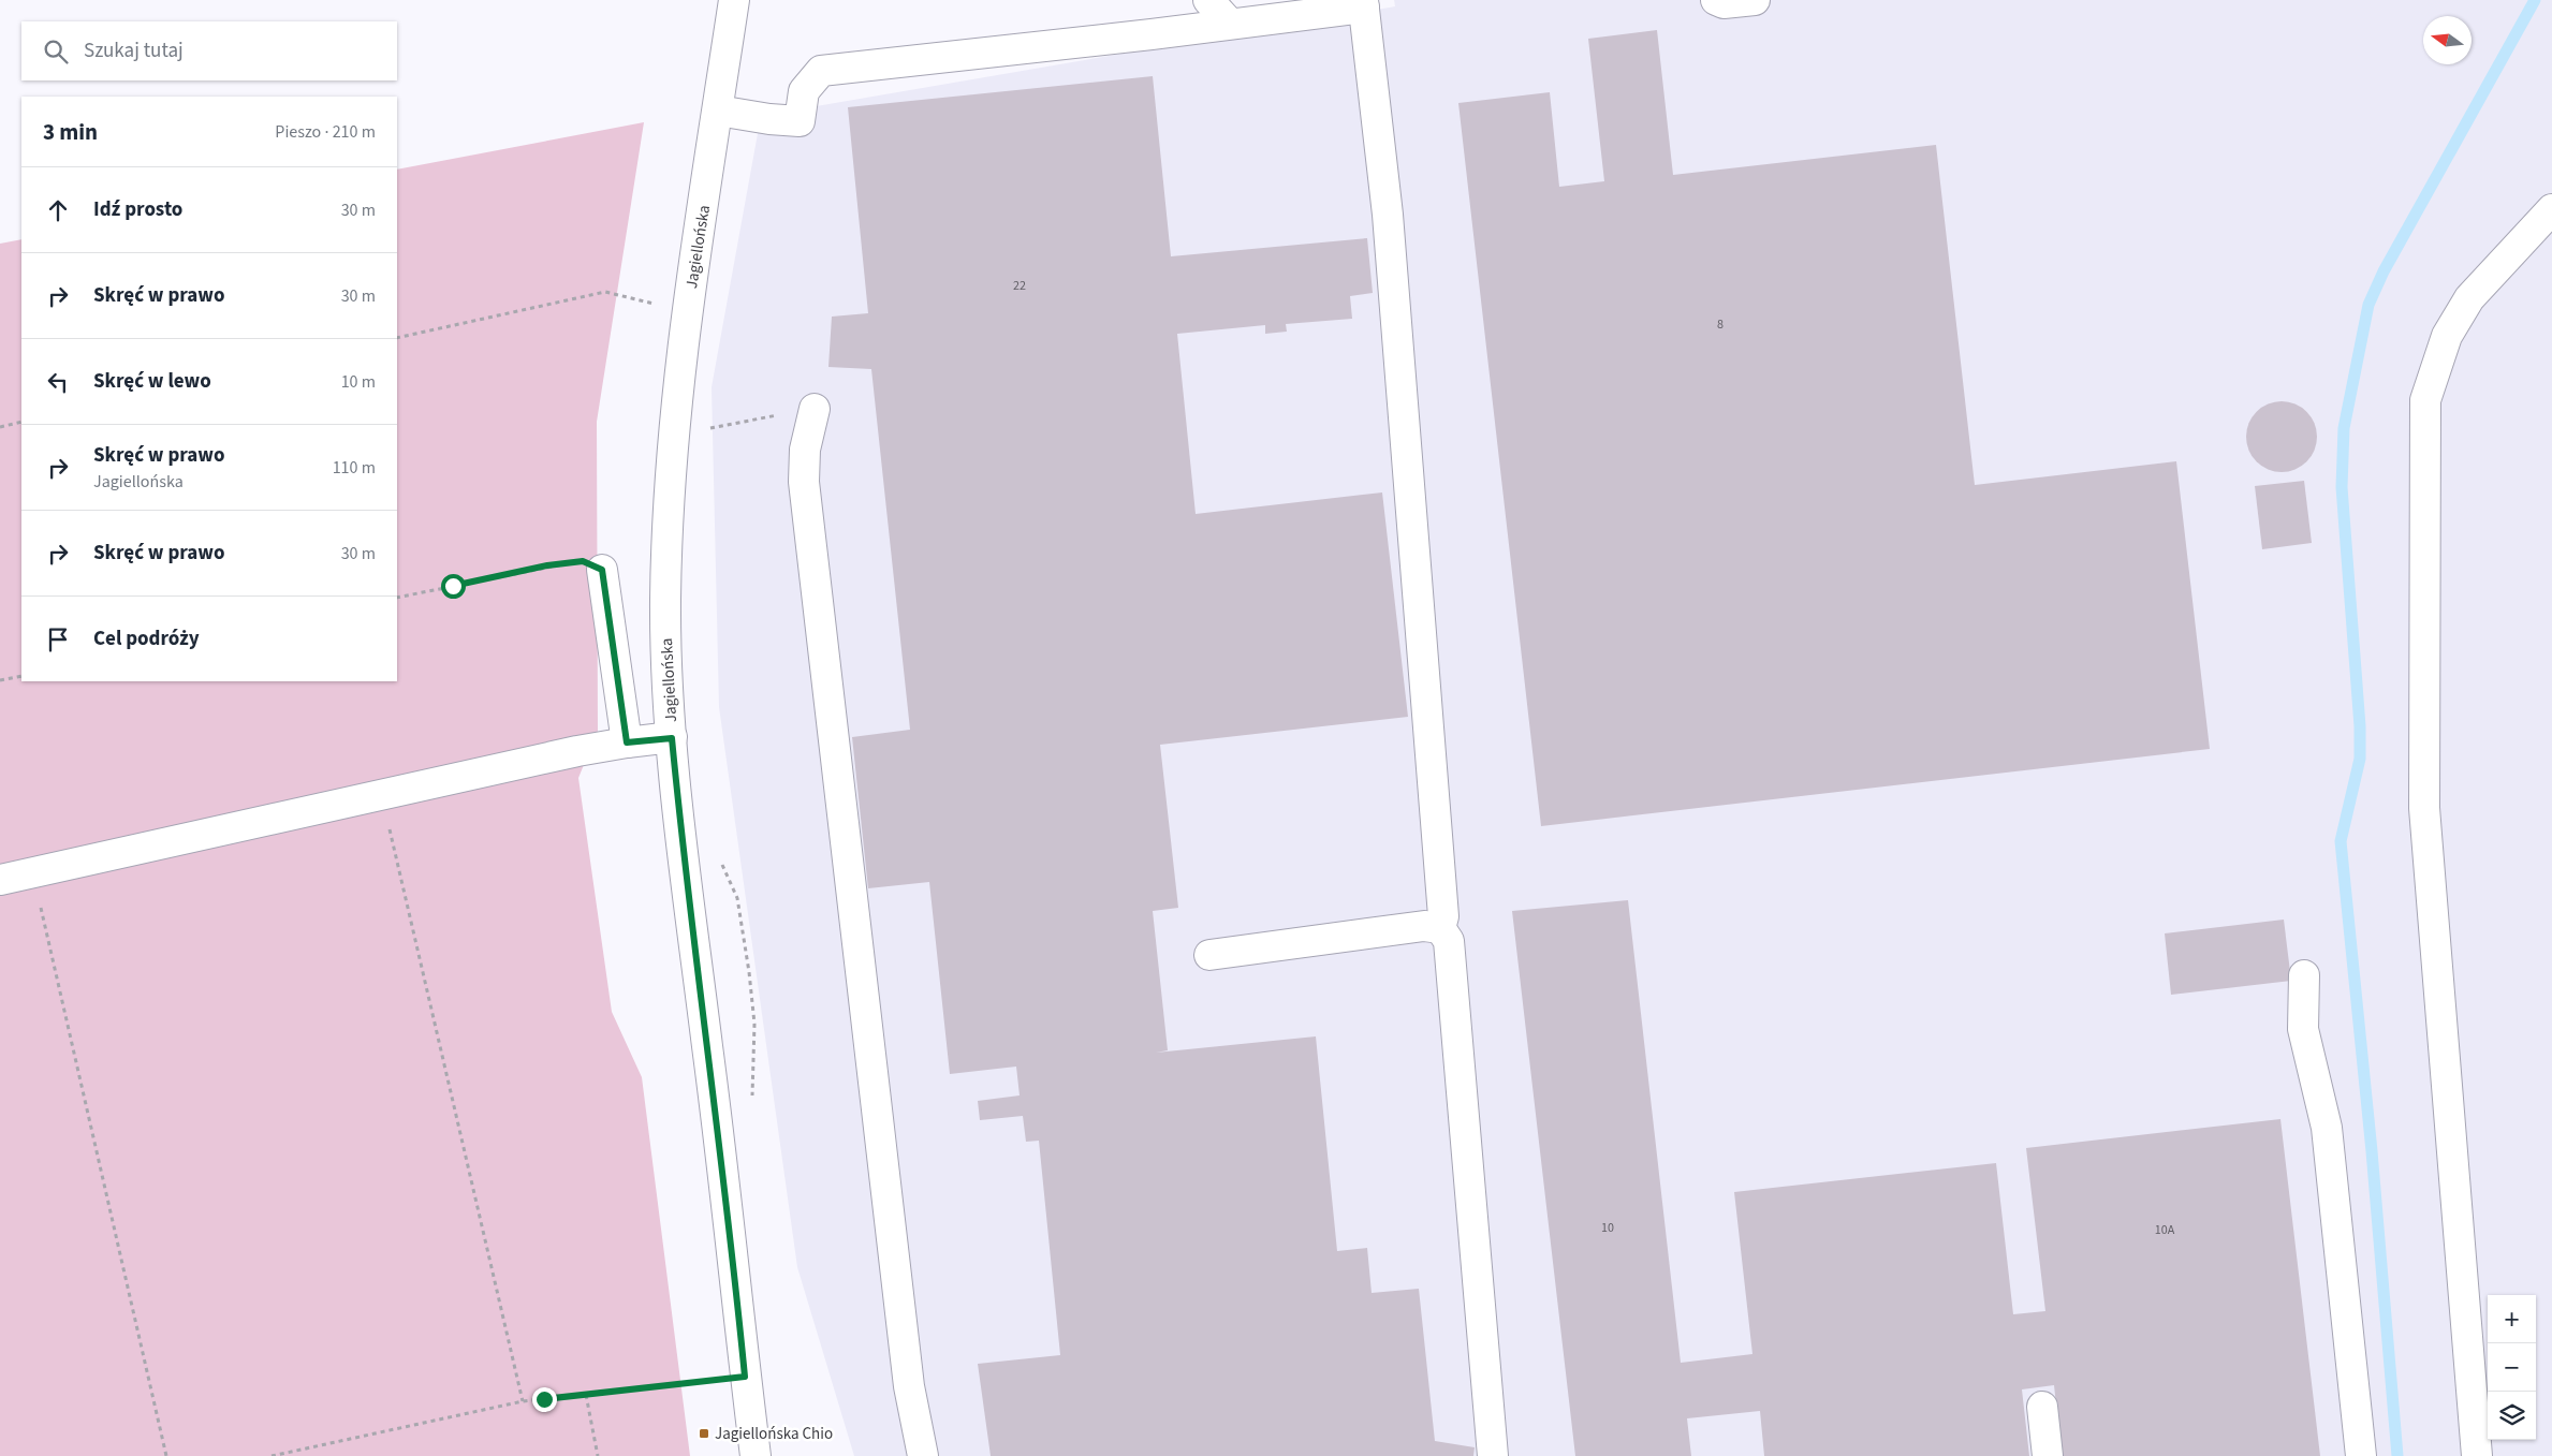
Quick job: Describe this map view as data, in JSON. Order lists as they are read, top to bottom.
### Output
{
  "streets": {
    "street": ["Jagiellońska"]
  },
  "places": {
    "transit": ["Jagiellońska Chio"]
  },
  "house_numbers": [
    "22",
    "8",
    "10",
    "10A"
  ],
  "north": "left",
  "page": {
    "search": "Szukaj tutaj",
    "heading": ["3 min", "Pieszo · 210 m"],
    "list": [
      ["Idź prosto", "30 m"],
      ["Skręć w prawo", "30 m"],
      ["Skręć w lewo", "10 m"],
      ["Skręć w prawo", "Jagiellońska", "110 m"],
      ["Skręć w prawo", "30 m"],
      "Cel podróży"
    ],
    "map_buttons": ["+", "−"]
  }
}
